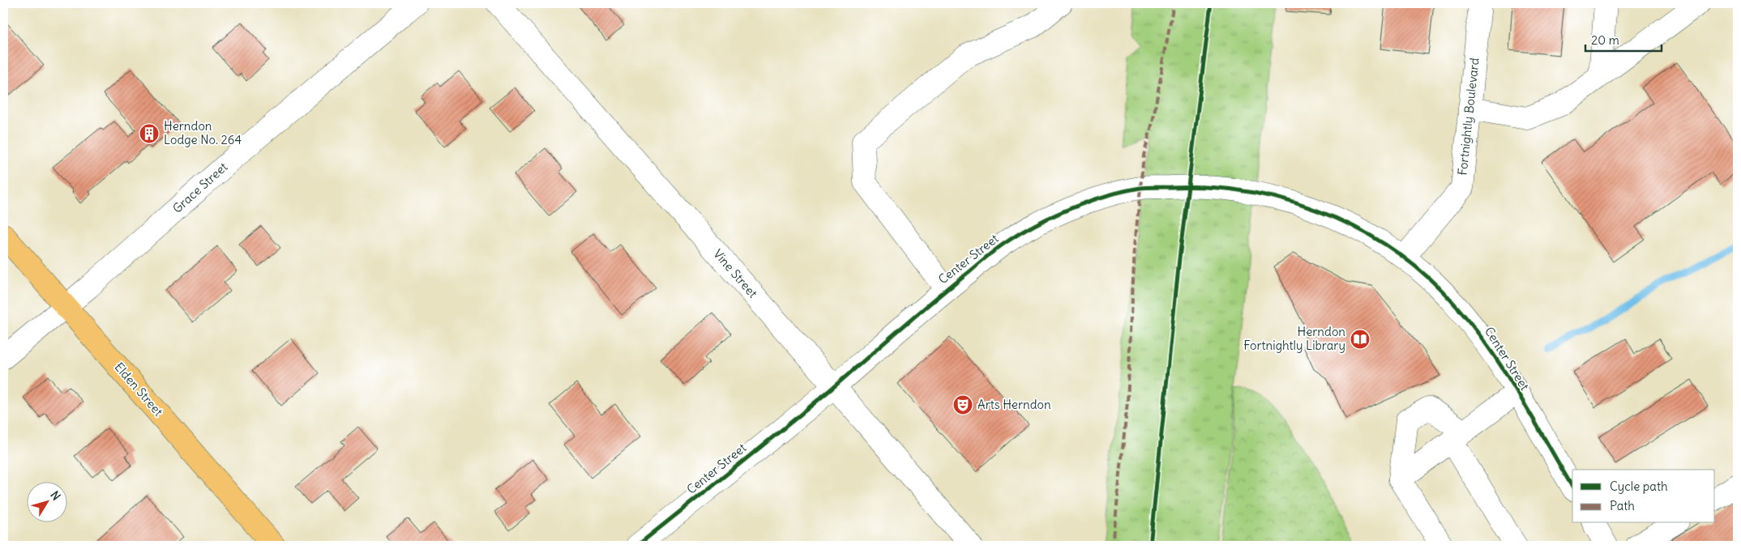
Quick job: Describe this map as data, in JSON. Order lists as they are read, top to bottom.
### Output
{
  "streets": {
    "main road": ["Elden Street"],
    "street": [
      "Fortnightly Boulevard",
      "Grace Street",
      "Center Street",
      "Vine Street"
    ]
  },
  "crossings": [
    ["Fortnightly Boulevard", "Center Street"],
    ["Grace Street", "Elden Street"],
    ["Center Street", "Vine Street"]
  ],
  "places": {
    "building": ["Herndon Lodge No. 264"],
    "library": ["Herndon Fortnightly Library"],
    "theatre": ["Arts Herndon"]
  },
  "legend": ["Cycle path", "Path"],
  "scale_bar": "20 m",
  "north": "top right"
}
